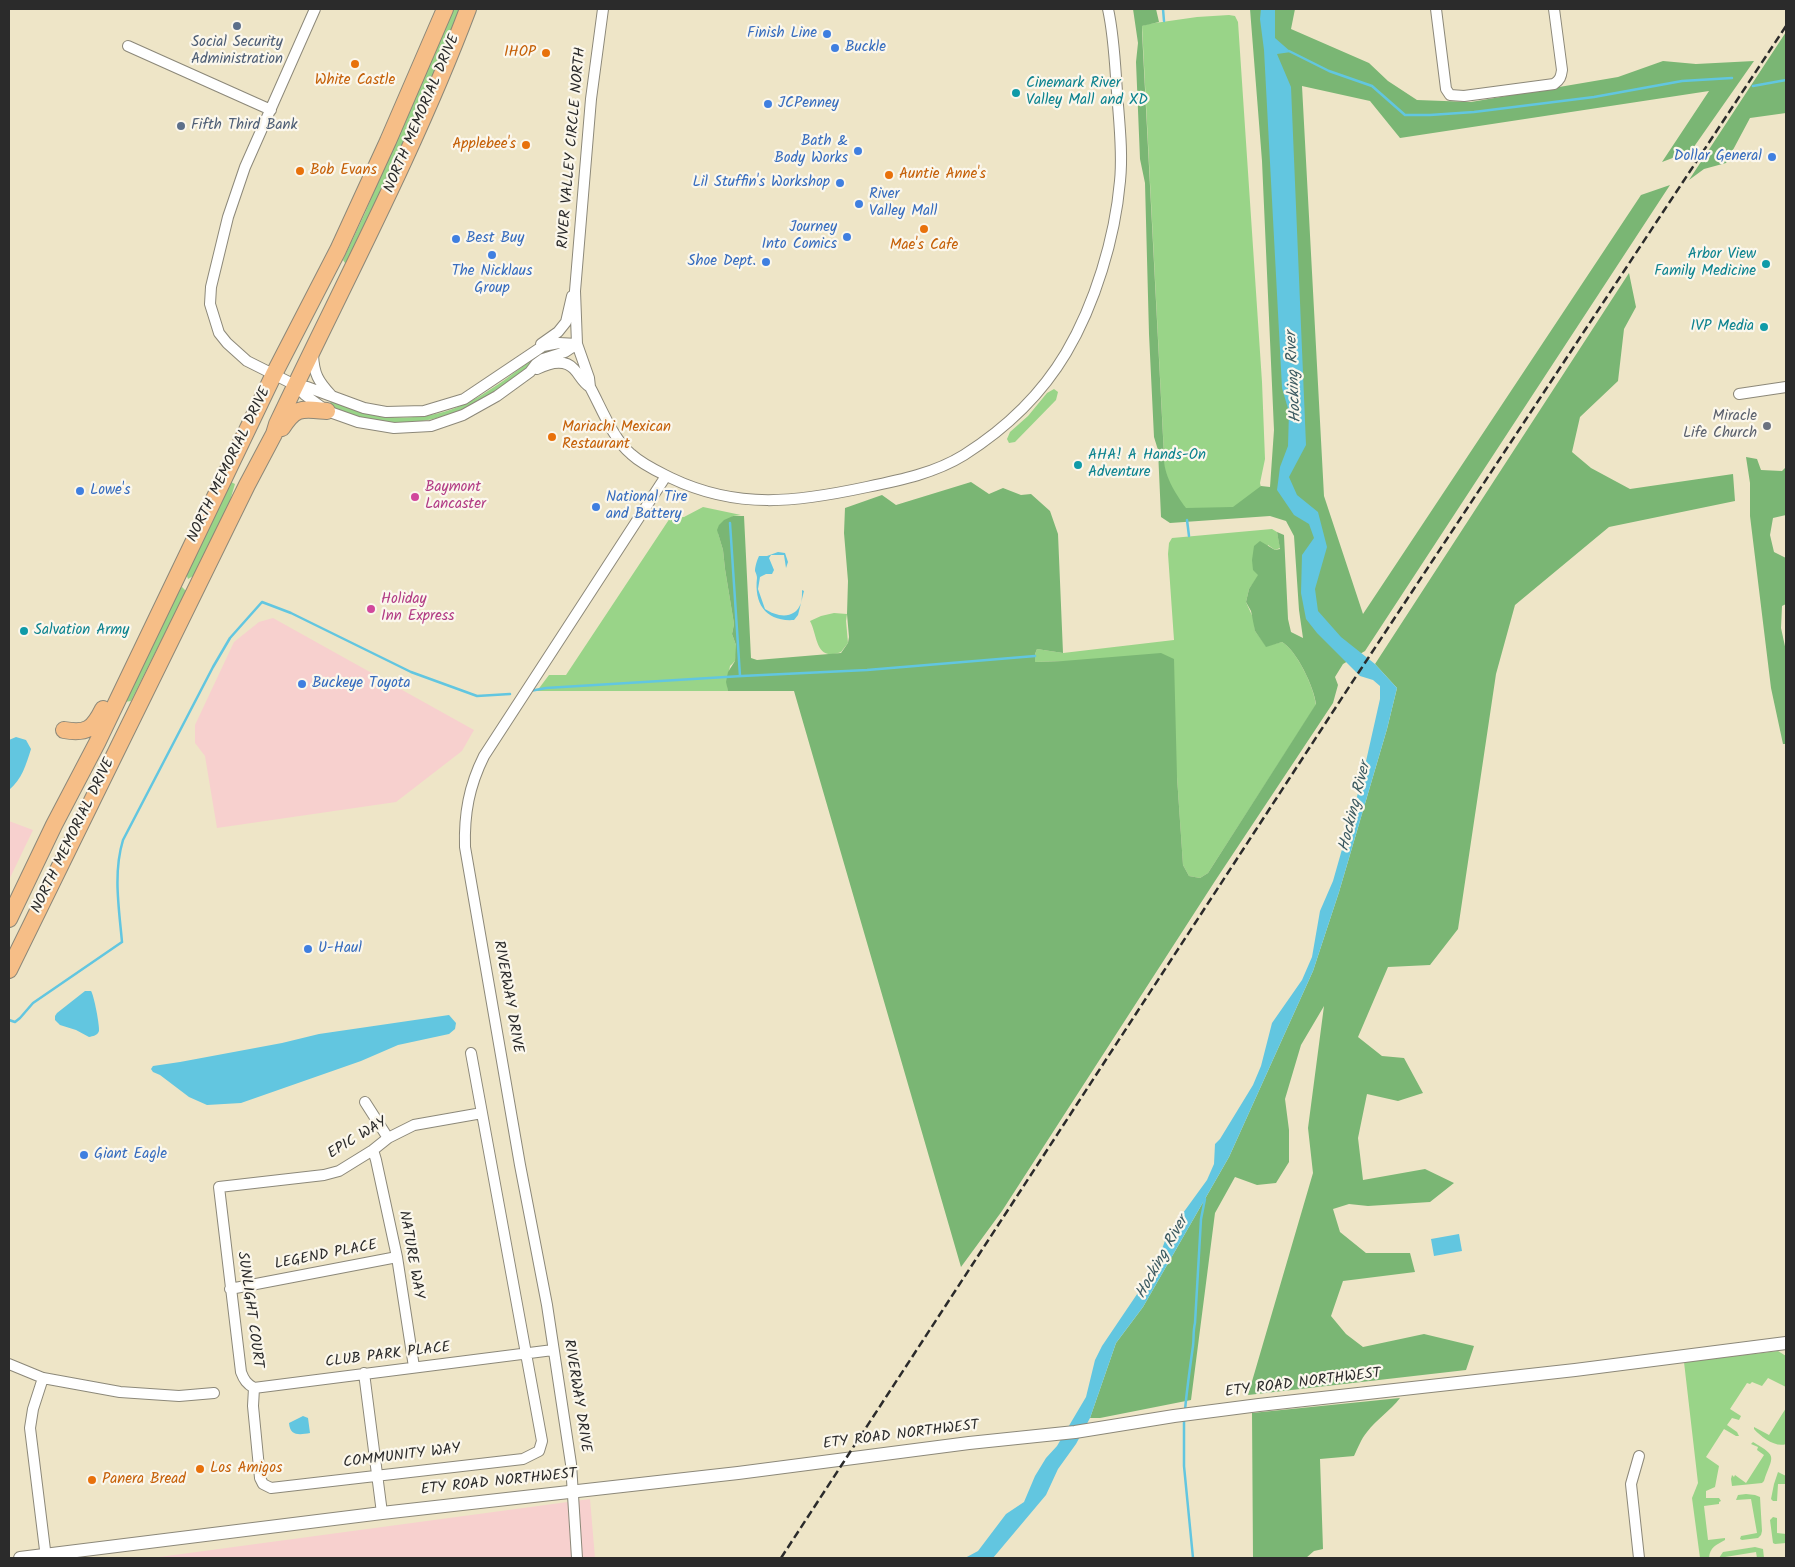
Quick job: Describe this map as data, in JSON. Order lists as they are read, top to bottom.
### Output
{
  "streets": {
    "main road": ["NORTH MEMORIAL DRIVE"],
    "street": [
      "RIVER VALLEY CIRCLE NORTH",
      "RIVERWAY DRIVE",
      "EPIC WAY",
      "NATURE WAY",
      "LEGEND PLACE",
      "SUNLIGHT COURT",
      "CLUB PARK PLACE",
      "ETY ROAD NORTHWEST",
      "COMMUNITY WAY"
    ]
  },
  "crossings": [
    ["NORTH MEMORIAL DRIVE", "RIVER VALLEY CIRCLE NORTH"],
    ["RIVERWAY DRIVE", "CLUB PARK PLACE"],
    ["RIVERWAY DRIVE", "ETY ROAD NORTHWEST"],
    ["EPIC WAY", "NATURE WAY"],
    ["EPIC WAY", "SUNLIGHT COURT"],
    ["NATURE WAY", "LEGEND PLACE"],
    ["NATURE WAY", "CLUB PARK PLACE"],
    ["LEGEND PLACE", "SUNLIGHT COURT"],
    ["SUNLIGHT COURT", "CLUB PARK PLACE"],
    ["SUNLIGHT COURT", "COMMUNITY WAY"],
    ["CLUB PARK PLACE", "COMMUNITY WAY"]
  ],
  "water": ["Hocking River"],
  "places": [
    "Social Security Administration",
    "Finish Line",
    "Buckle",
    "IHOP",
    "White Castle",
    "Cinemark River Valley Mall and XD",
    "JCPenney",
    "Fifth Third Bank",
    "Applebee's",
    "Bath & Body Works",
    "Dollar General",
    "Bob Evans",
    "Auntie Anne's",
    "Lil Stuffin's Workshop",
    "River Valley Mall",
    "Mae's Cafe",
    "Journey Into Comics",
    "Best Buy",
    "The Nicklaus Group",
    "Shoe Dept.",
    "Arbor View Family Medicine",
    "IVP Media",
    "Miracle Life Church",
    "Mariachi Mexican Restaurant",
    "AHA! A Hands-On Adventure",
    "Lowe's",
    "Baymont Lancaster",
    "National Tire and Battery",
    "Holiday Inn Express",
    "Salvation Army",
    "Buckeye Toyota",
    "U-Haul",
    "Giant Eagle",
    "Los Amigos",
    "Panera Bread"
  ]
}
